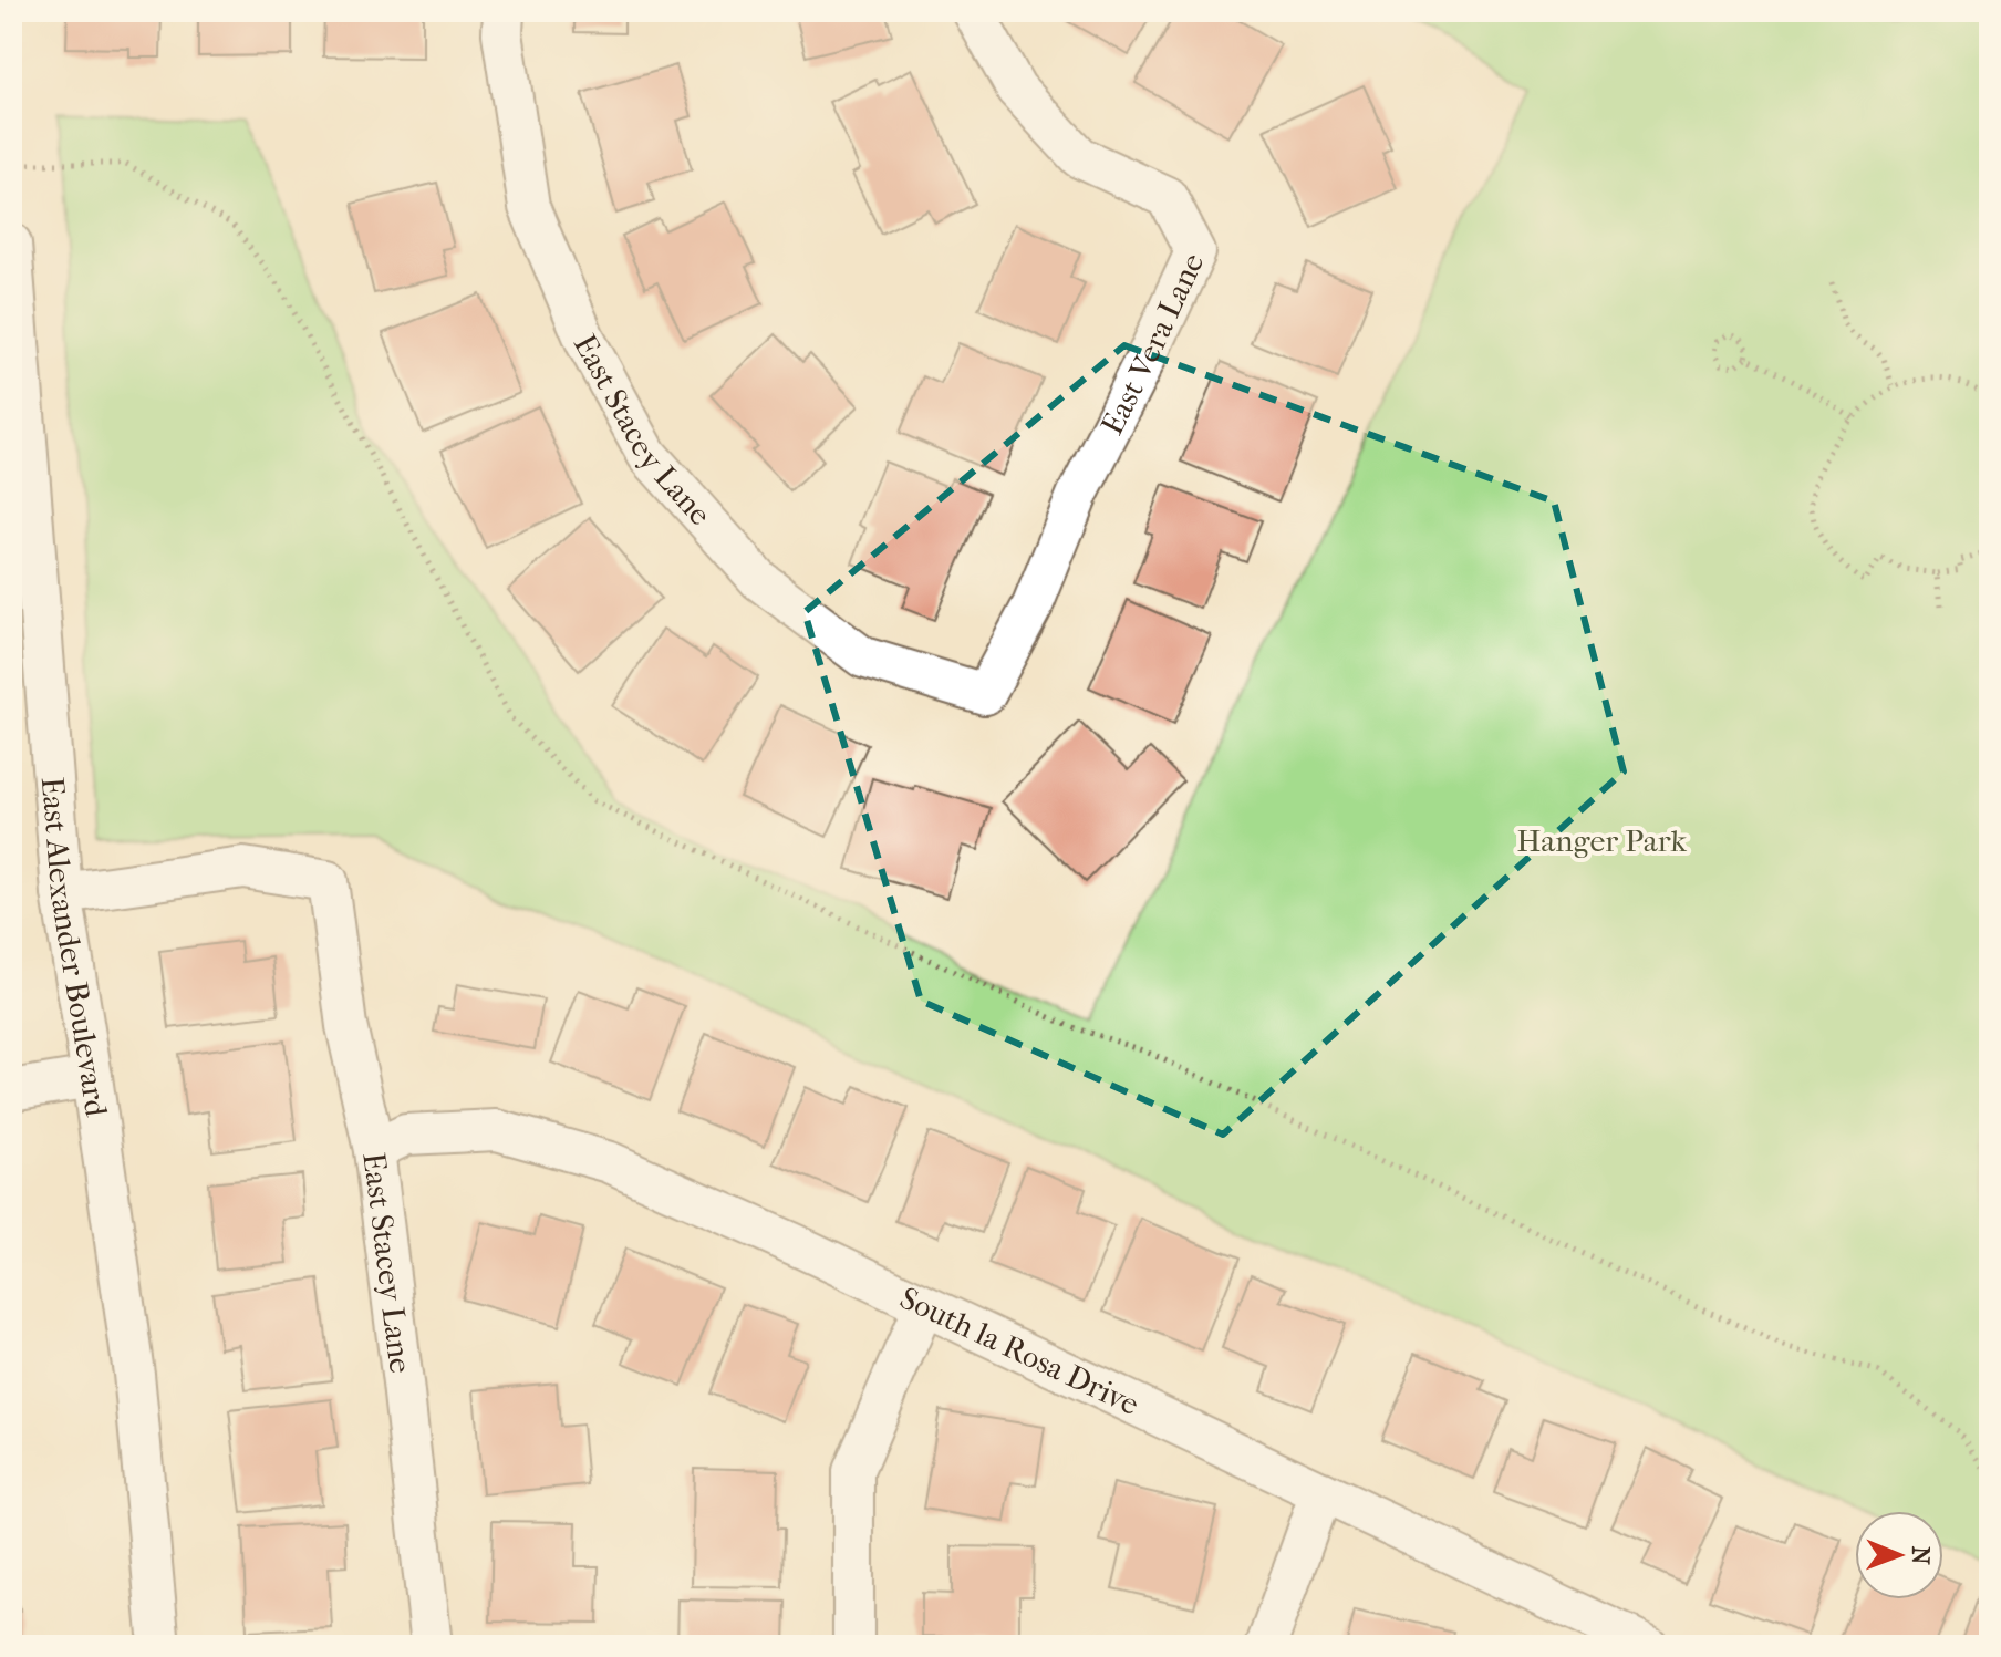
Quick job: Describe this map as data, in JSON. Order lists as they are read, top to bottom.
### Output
{
  "streets": {
    "street": [
      "East Vera Lane",
      "East Stacey Lane",
      "East Alexander Boulevard",
      "South la Rosa Drive"
    ]
  },
  "crossings": [
    ["East Vera Lane", "East Stacey Lane"],
    ["East Stacey Lane", "East Alexander Boulevard"],
    ["East Stacey Lane", "South la Rosa Drive"]
  ],
  "parks": ["Hanger Park"],
  "north": "right"
}
